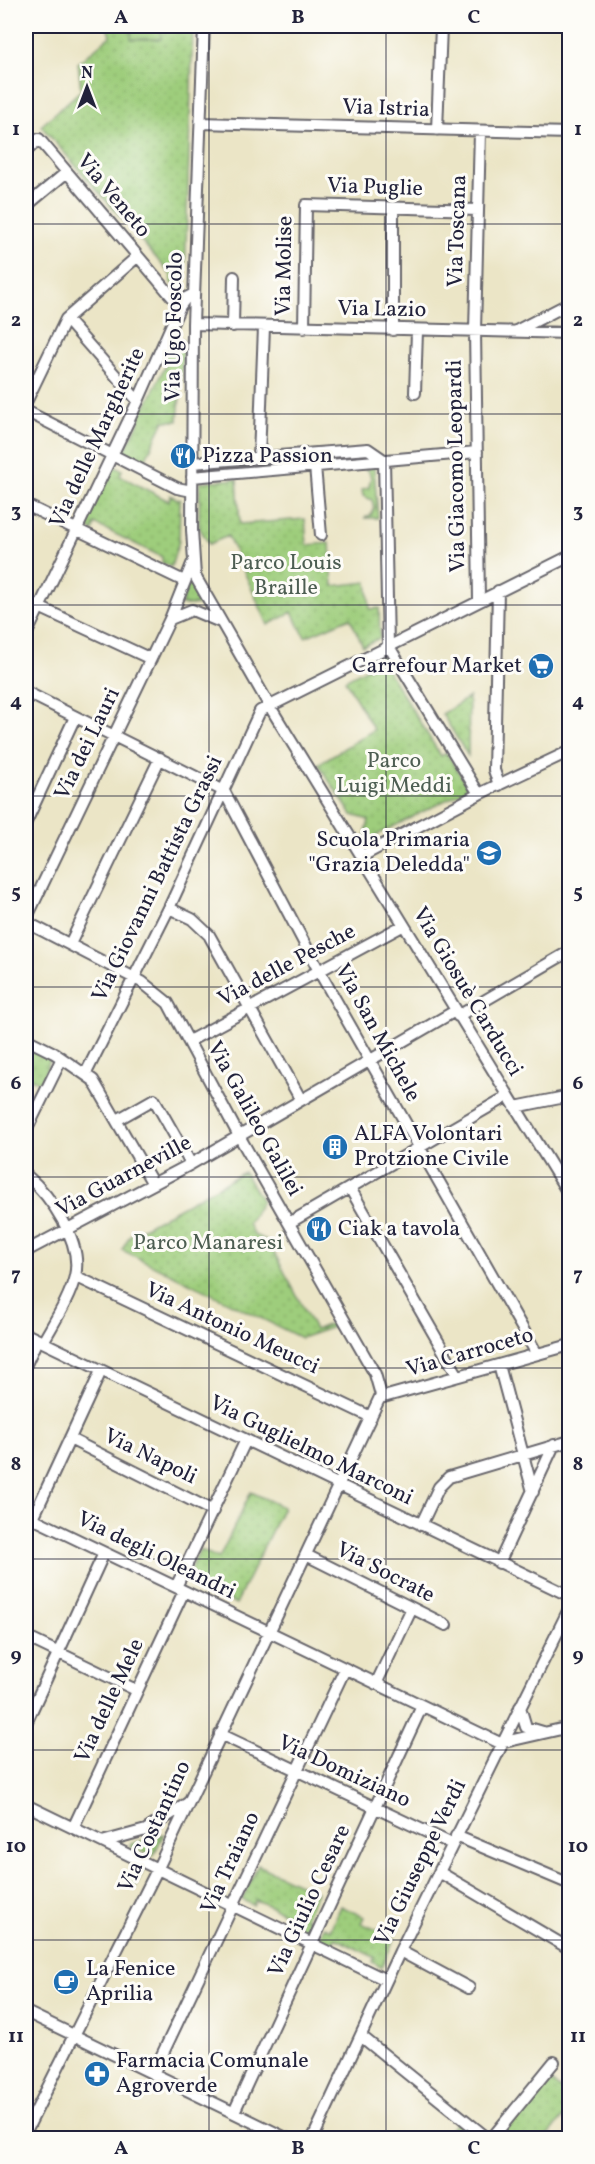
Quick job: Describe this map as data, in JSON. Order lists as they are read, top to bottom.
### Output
{
  "streets": {
    "street": [
      "Via Istria",
      "Via Puglie",
      "Via Veneto",
      "Via Toscana",
      "Via Molise",
      "Via Lazio",
      "Via Ugo Foscolo",
      "Via delle Margherite",
      "Via Giacomo Leopardi",
      "Via dei Lauri",
      "Via Giovanni Battista Grassi",
      "Via delle Pesche",
      "Via Giosuè Carducci",
      "Via San Michele",
      "Via Galileo Galilei",
      "Via Guarneville",
      "Via Antonio Meucci",
      "Via Carroceto",
      "Via Guglielmo Marconi",
      "Via Napoli",
      "Via degli Oleandri",
      "Via Socrate",
      "Via delle Mele",
      "Via Domiziano",
      "Via Costantino",
      "Via Traiano",
      "Via Giuseppe Verdi",
      "Via Giulio Cesare"
    ]
  },
  "crossings": [
    ["Via Istria", "Via Toscana"],
    ["Via Istria", "Via Ugo Foscolo"],
    ["Via Puglie", "Via Toscana"],
    ["Via Puglie", "Via Molise"],
    ["Via Veneto", "Via delle Margherite"],
    ["Via Toscana", "Via Lazio"],
    ["Via Toscana", "Via Giacomo Leopardi"],
    ["Via Molise", "Via Lazio"],
    ["Via Lazio", "Via Ugo Foscolo"],
    ["Via Lazio", "Via Giacomo Leopardi"],
    ["Via Ugo Foscolo", "Via delle Margherite"],
    ["Via Ugo Foscolo", "Via dei Lauri"],
    ["Via Ugo Foscolo", "Via Giosuè Carducci"],
    ["Via dei Lauri", "Via Galileo Galilei"],
    ["Via Giovanni Battista Grassi", "Via Giosuè Carducci"],
    ["Via Giovanni Battista Grassi", "Via San Michele"],
    ["Via Giovanni Battista Grassi", "Via Galileo Galilei"],
    ["Via delle Pesche", "Via Giosuè Carducci"],
    ["Via delle Pesche", "Via San Michele"],
    ["Via delle Pesche", "Via Galileo Galilei"],
    ["Via Giosuè Carducci", "Via Guarneville"],
    ["Via San Michele", "Via Guarneville"],
    ["Via San Michele", "Via Carroceto"],
    ["Via Galileo Galilei", "Via Guarneville"],
    ["Via Galileo Galilei", "Via Carroceto"],
    ["Via Galileo Galilei", "Via Costantino"],
    ["Via Antonio Meucci", "Via Costantino"],
    ["Via Carroceto", "Via Costantino"],
    ["Via Guglielmo Marconi", "Via delle Mele"],
    ["Via Guglielmo Marconi", "Via Costantino"],
    ["Via Napoli", "Via delle Mele"],
    ["Via degli Oleandri", "Via delle Mele"],
    ["Via degli Oleandri", "Via Costantino"],
    ["Via degli Oleandri", "Via Traiano"],
    ["Via degli Oleandri", "Via Giuseppe Verdi"],
    ["Via degli Oleandri", "Via Giulio Cesare"],
    ["Via Socrate", "Via Costantino"],
    ["Via Domiziano", "Via Costantino"],
    ["Via Domiziano", "Via Traiano"],
    ["Via Domiziano", "Via Giuseppe Verdi"],
    ["Via Domiziano", "Via Giulio Cesare"]
  ],
  "parks": ["Parco Louis Braille", "Parco Luigi Meddi", "Parco Manaresi"],
  "places": {
    "restaurant": ["Pizza Passion", "Ciak a tavola"],
    "supermarket": ["Carrefour Market"],
    "school or university": ["Scuola Primaria \"Grazia Deledda\""],
    "building": ["ALFA Volontari Protzione Civile"],
    "cafe": ["La Fenice Aprilia"],
    "pharmacy": ["Farmacia Comunale Agroverde"]
  },
  "north": "top",
  "grid": {
    "columns": ["A", "B", "C"],
    "rows": [
      "1",
      "2",
      "3",
      "4",
      "5",
      "6",
      "7",
      "8",
      "9",
      "10",
      "11"
    ]
  }
}
